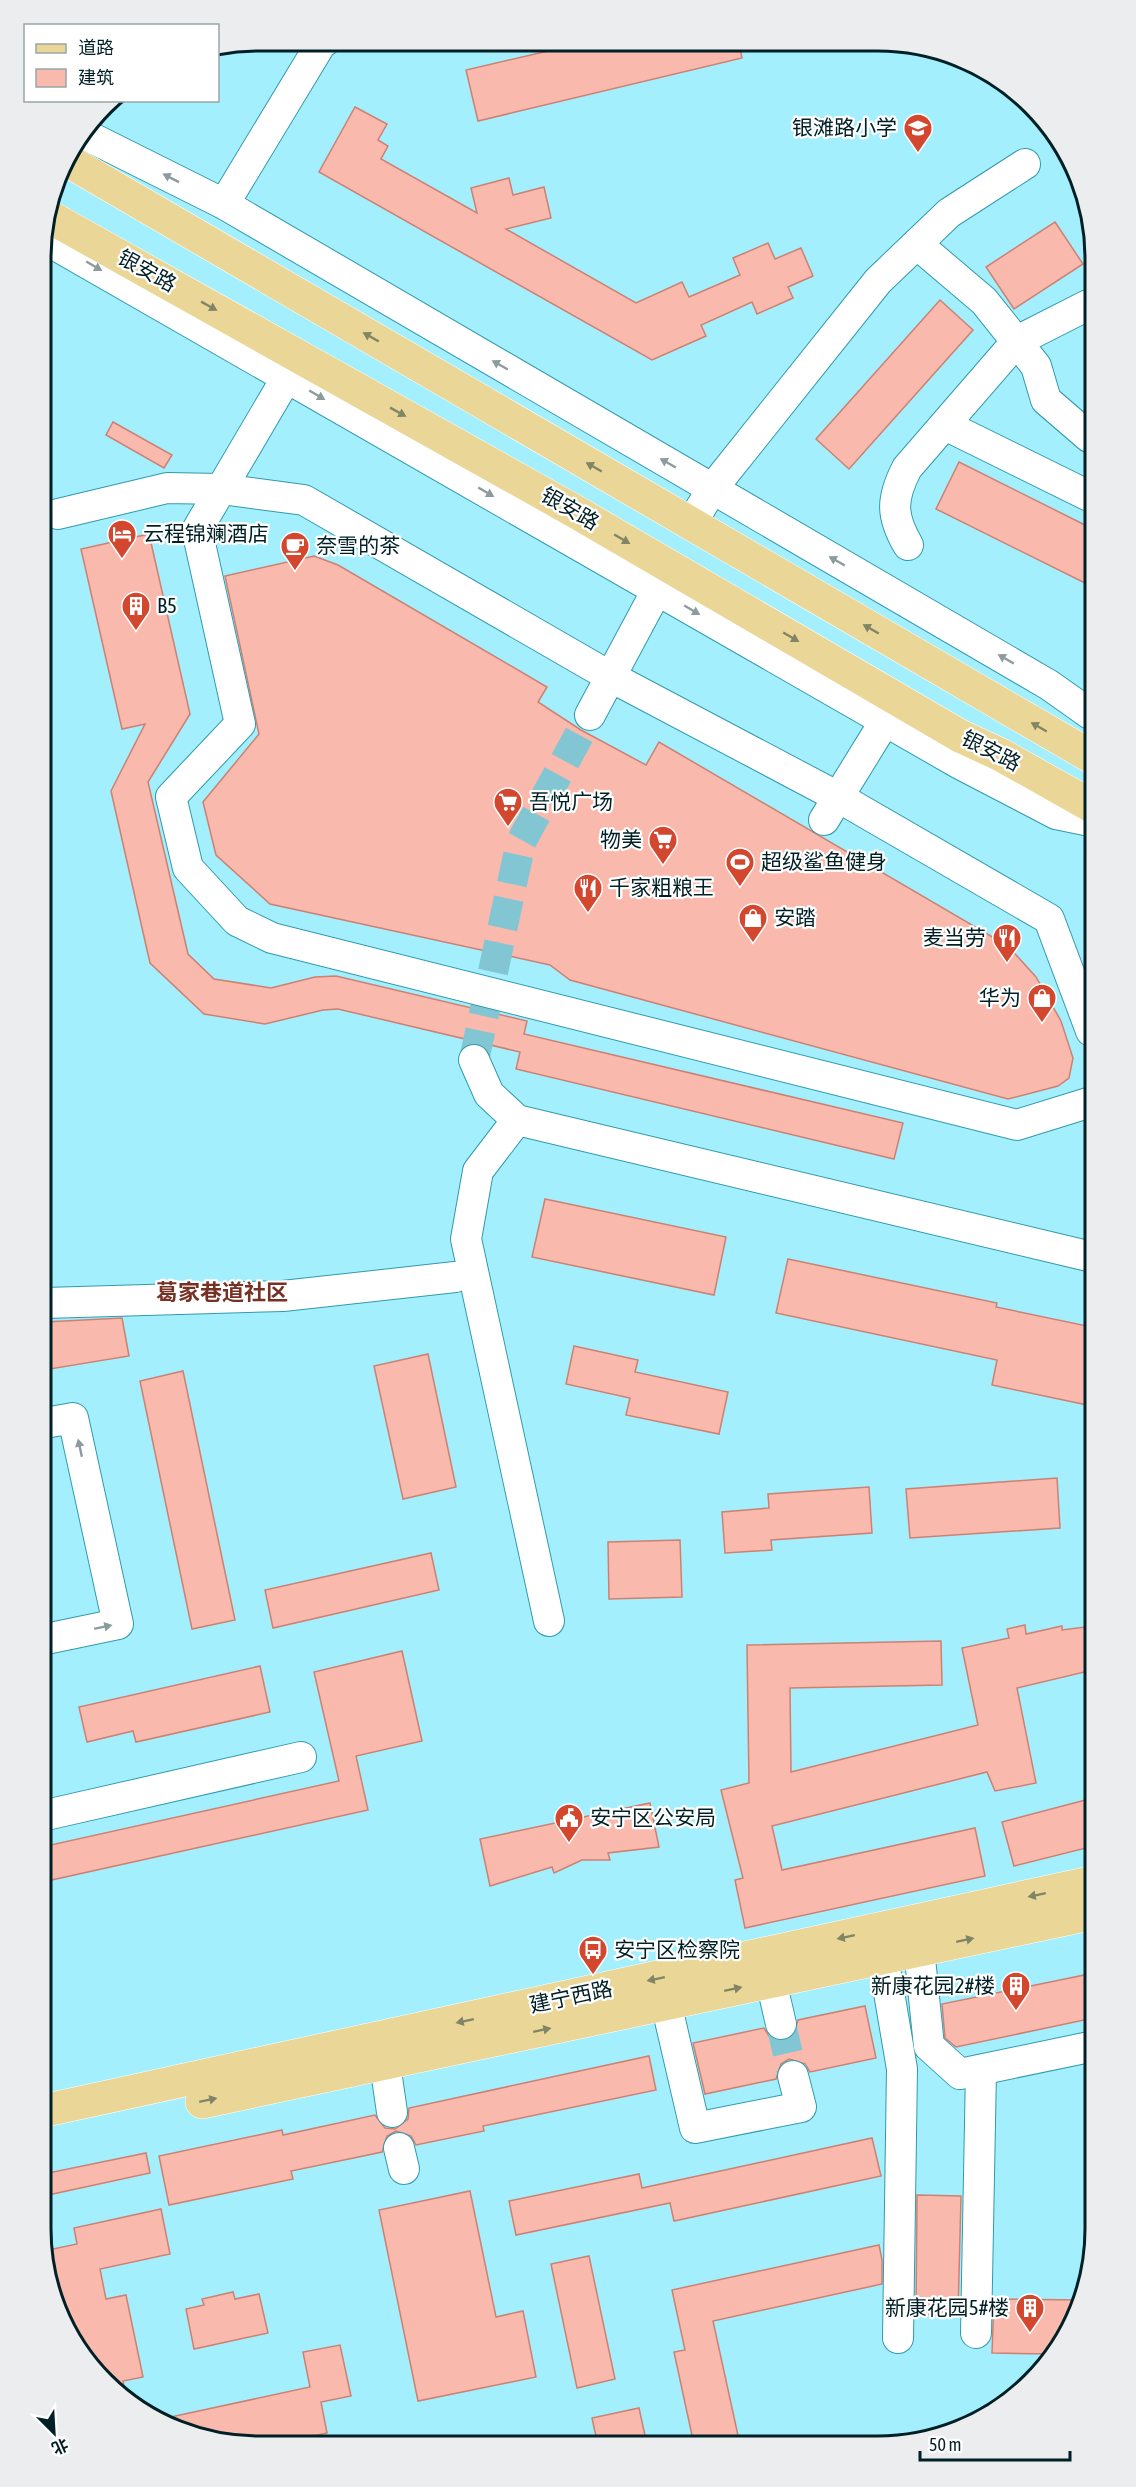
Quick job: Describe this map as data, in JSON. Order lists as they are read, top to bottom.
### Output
{
  "streets": {
    "main road": ["银安路", "建宁西路"]
  },
  "districts": ["葛家巷道社区"],
  "places": {
    "school or university": ["银滩路小学"],
    "hotel": ["云程锦斓酒店"],
    "cafe": ["奈雪的茶"],
    "building": ["B5", "新康花园2#楼", "新康花园5#楼"],
    "supermarket": ["吾悦广场", "物美"],
    "sports": ["超级鲨鱼健身"],
    "restaurant": ["千家粗粮王", "麦当劳"],
    "shop": ["安踏", "华为"],
    "public building": ["安宁区公安局"],
    "bus stop": ["安宁区检察院"]
  },
  "legend": ["道路", "建筑"],
  "scale_bar": "50 m",
  "north": "bottom right"
}
